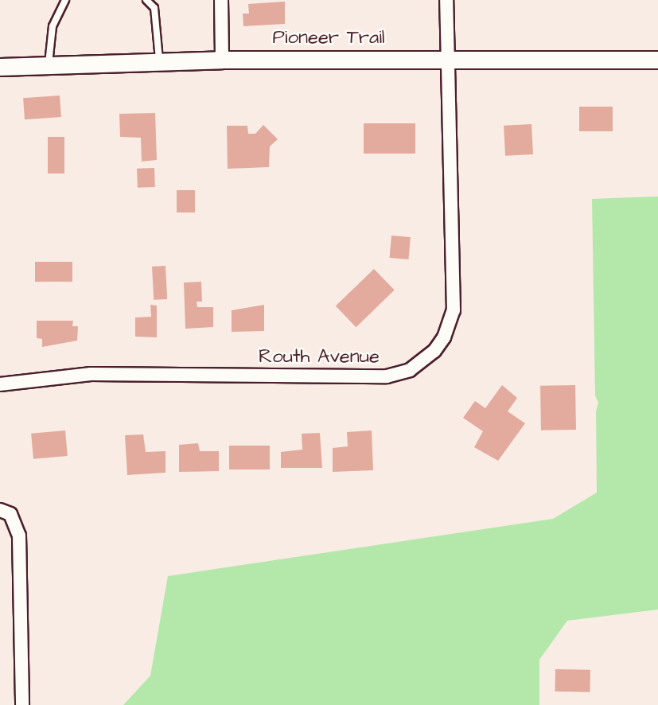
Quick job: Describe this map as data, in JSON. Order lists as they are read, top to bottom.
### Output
{
  "streets": {
    "street": ["Pioneer Trail", "Routh Avenue"]
  },
  "crossings": [
    ["Pioneer Trail", "Routh Avenue"]
  ]
}
